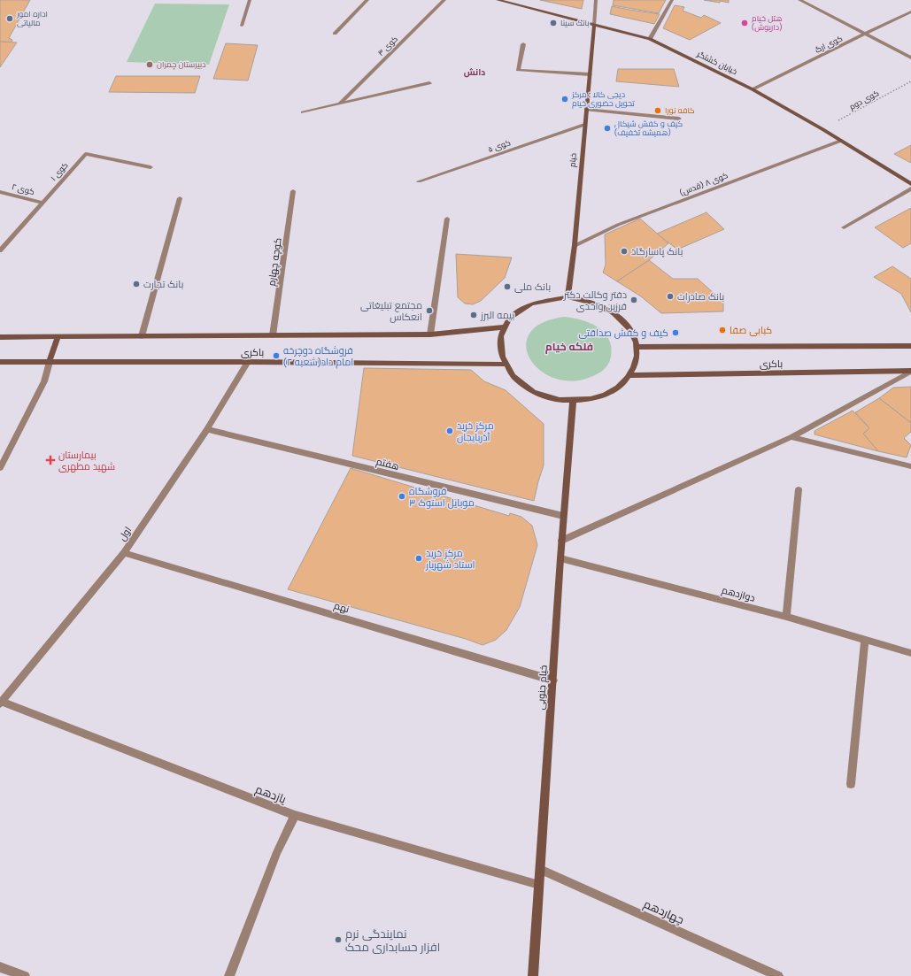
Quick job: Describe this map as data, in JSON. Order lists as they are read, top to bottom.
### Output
{
  "streets": {
    "main road": [
      "خیابان کشتگر",
      "خیام",
      "باکری",
      "خیام جنوبی"
    ],
    "street": [
      "کوی ارگ",
      "کوی ۳",
      "کوی ۵",
      "کوی ۱",
      "کوی ۸ (قدس)",
      "کوی ۲",
      "کوچه چهارم",
      "هفتم",
      "اول",
      "دوازدهم",
      "نهم",
      "یازدهم",
      "چهاردهم"
    ],
    "path": ["کوی دوم"]
  },
  "crossings": [
    ["کوی ارگ", "خیابان کشتگر"],
    ["خیابان کشتگر", "کوی دوم"],
    ["خیابان کشتگر", "خیام"],
    ["خیابان کشتگر", "کوی ۸ (قدس)"],
    ["کوی ۵", "خیام"],
    ["خیام", "کوی ۸ (قدس)"],
    ["خیام", "باکری"],
    ["خیام", "خیام جنوبی"],
    ["کوی ۱", "کوی ۲"],
    ["کوچه چهارم", "باکری"],
    ["باکری", "اول"],
    ["باکری", "خیام جنوبی"],
    ["هفتم", "اول"],
    ["هفتم", "خیام جنوبی"],
    ["اول", "نهم"],
    ["اول", "یازدهم"],
    ["دوازدهم", "خیام جنوبی"],
    ["نهم", "خیام جنوبی"],
    ["خیام جنوبی", "یازدهم"],
    ["خیام جنوبی", "چهاردهم"]
  ],
  "districts": ["دانش", "فلکه خیام"],
  "places": {
    "other": [
      "اداره امور مالیاتی",
      "بانک سینا",
      "هتل خیام (داریوش)",
      "دبیرستان چمران",
      "دیجی کالا : مرکز تحویل حضوری خیام",
      "کافه نورا",
      "کیف و کفش شیکال (همیشه تخفیف)",
      "بانک پاسارگاد",
      "بانک تجارت",
      "بانک ملی",
      "بانک صادرات",
      "دفتر وکالت دکتر فرزین واحدی",
      "مجتمع تبلیغاتی انعکاس",
      "بیمه البرز",
      "کبابی صفا",
      "کیف و کفش صداقتی",
      "فروشگاه دوچرخه امام داد(شعبه ۲)",
      "مرکز خرید آذربایجان",
      "فروشگاه موبایل استوک ۳",
      "مرکز خرید استاد شهریار",
      "نمایندگی نرم افزار حسابداری محک"
    ],
    "health": ["بیمارستان شهید مطهری"]
  }
}
